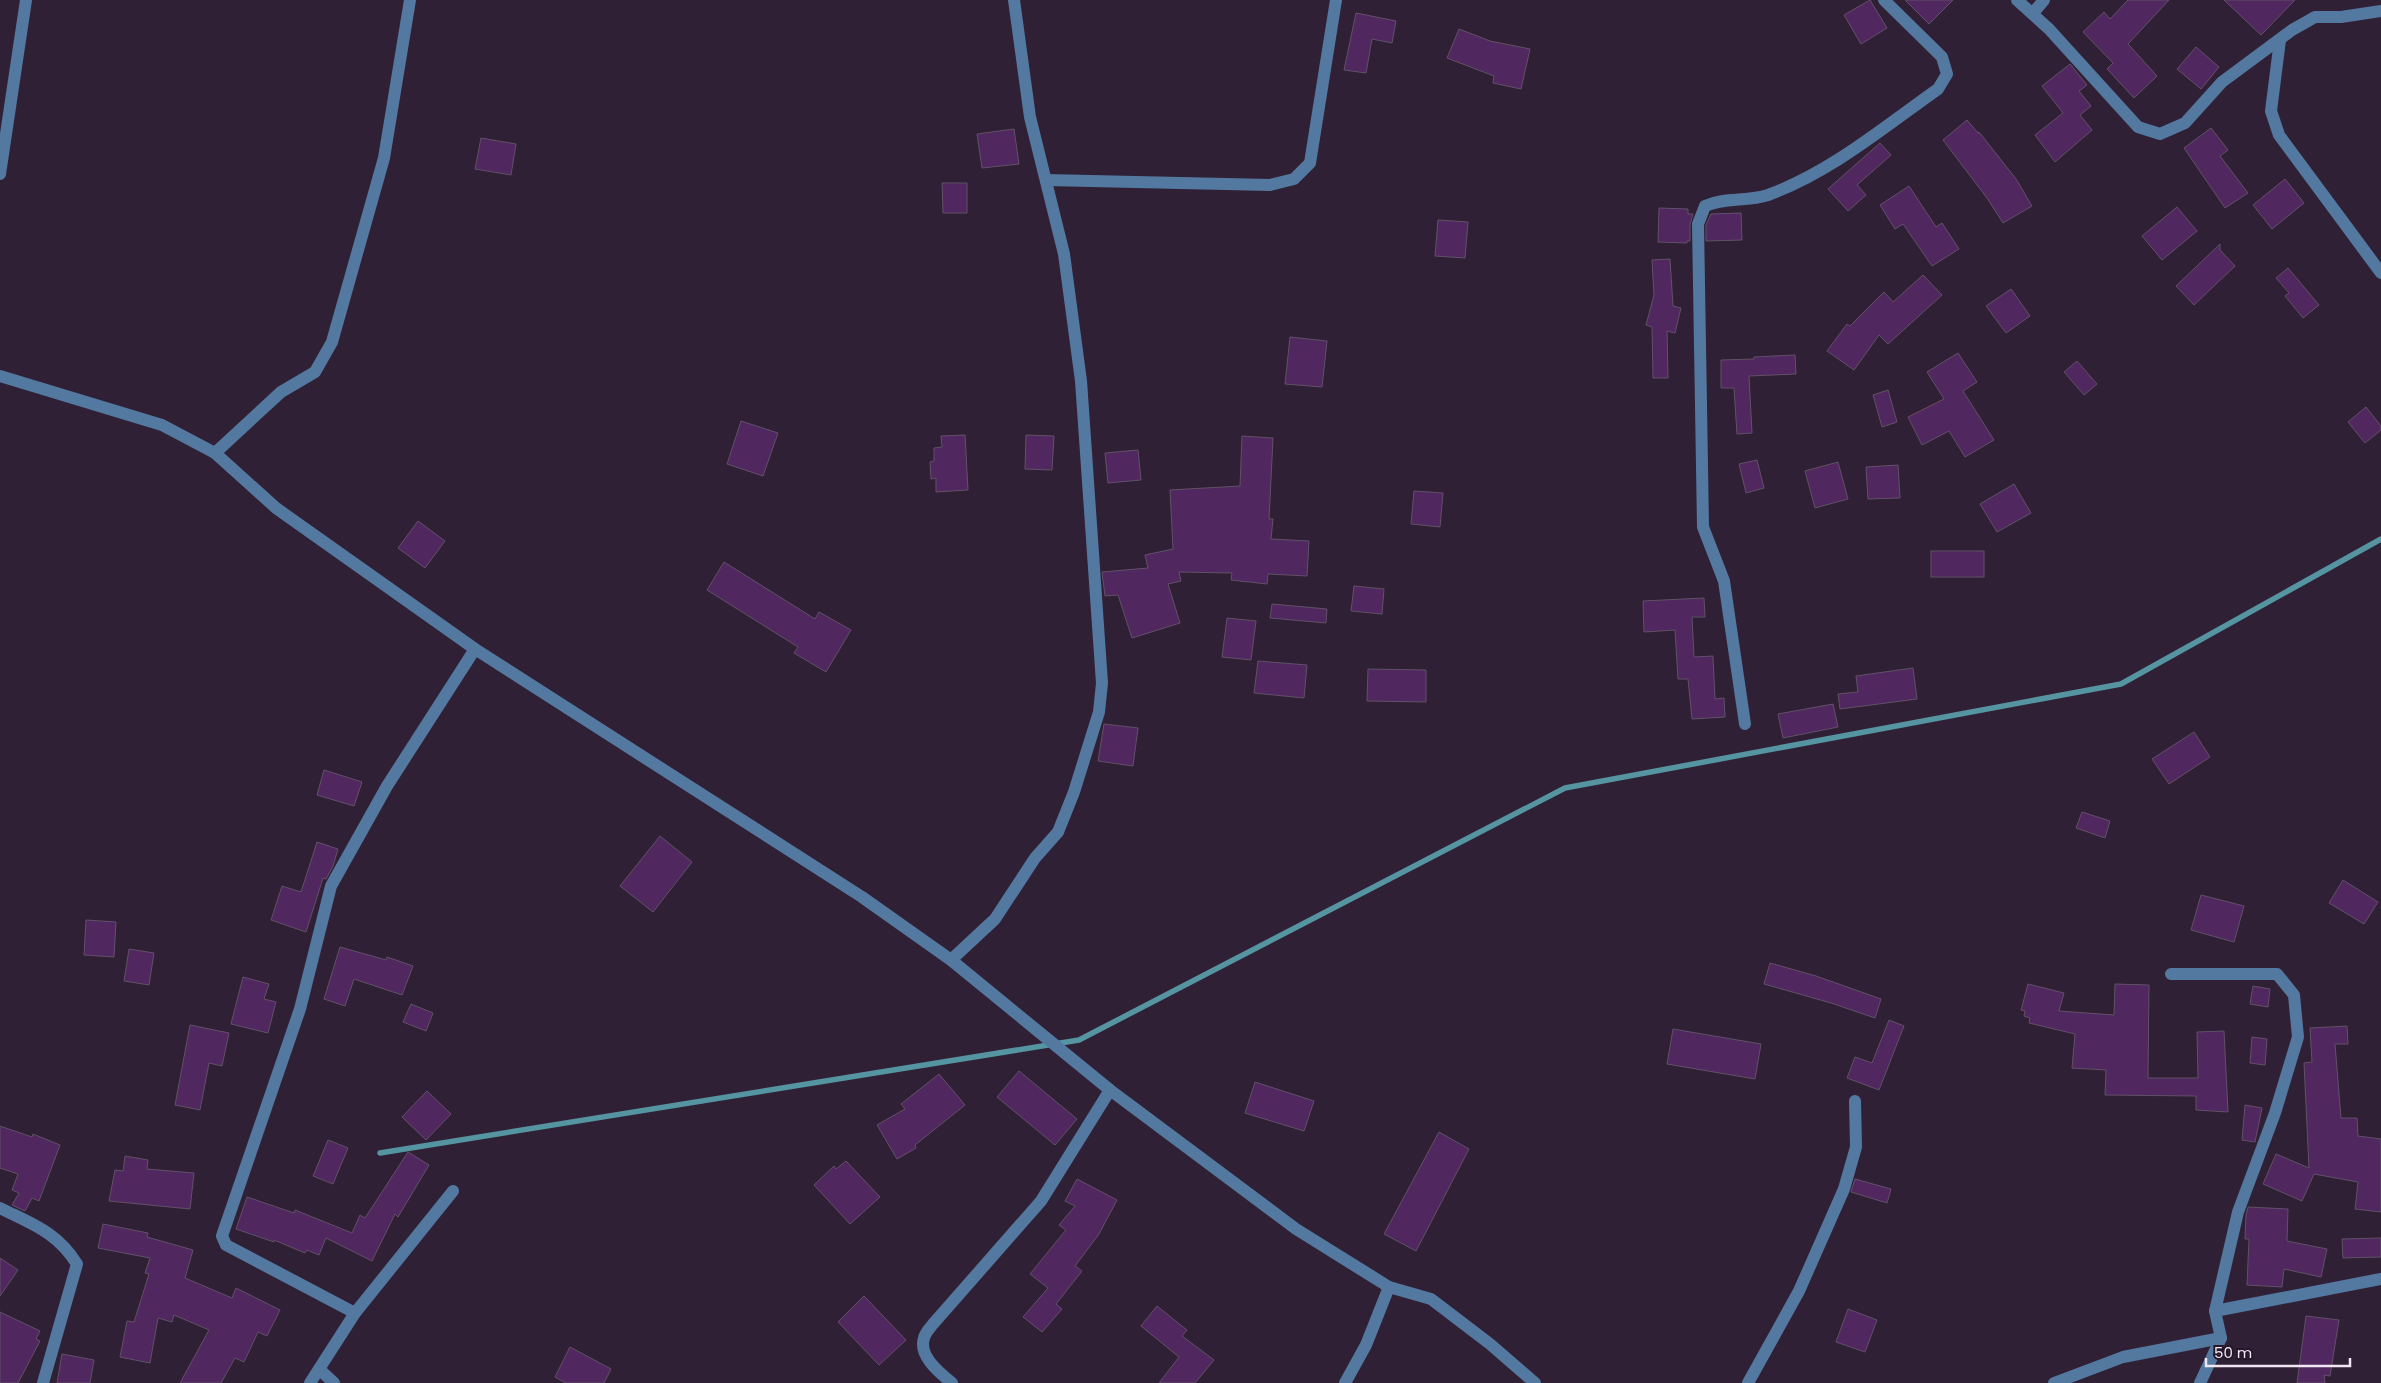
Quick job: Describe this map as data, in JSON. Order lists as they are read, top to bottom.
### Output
{
  "scale_bar": "50 m"
}
